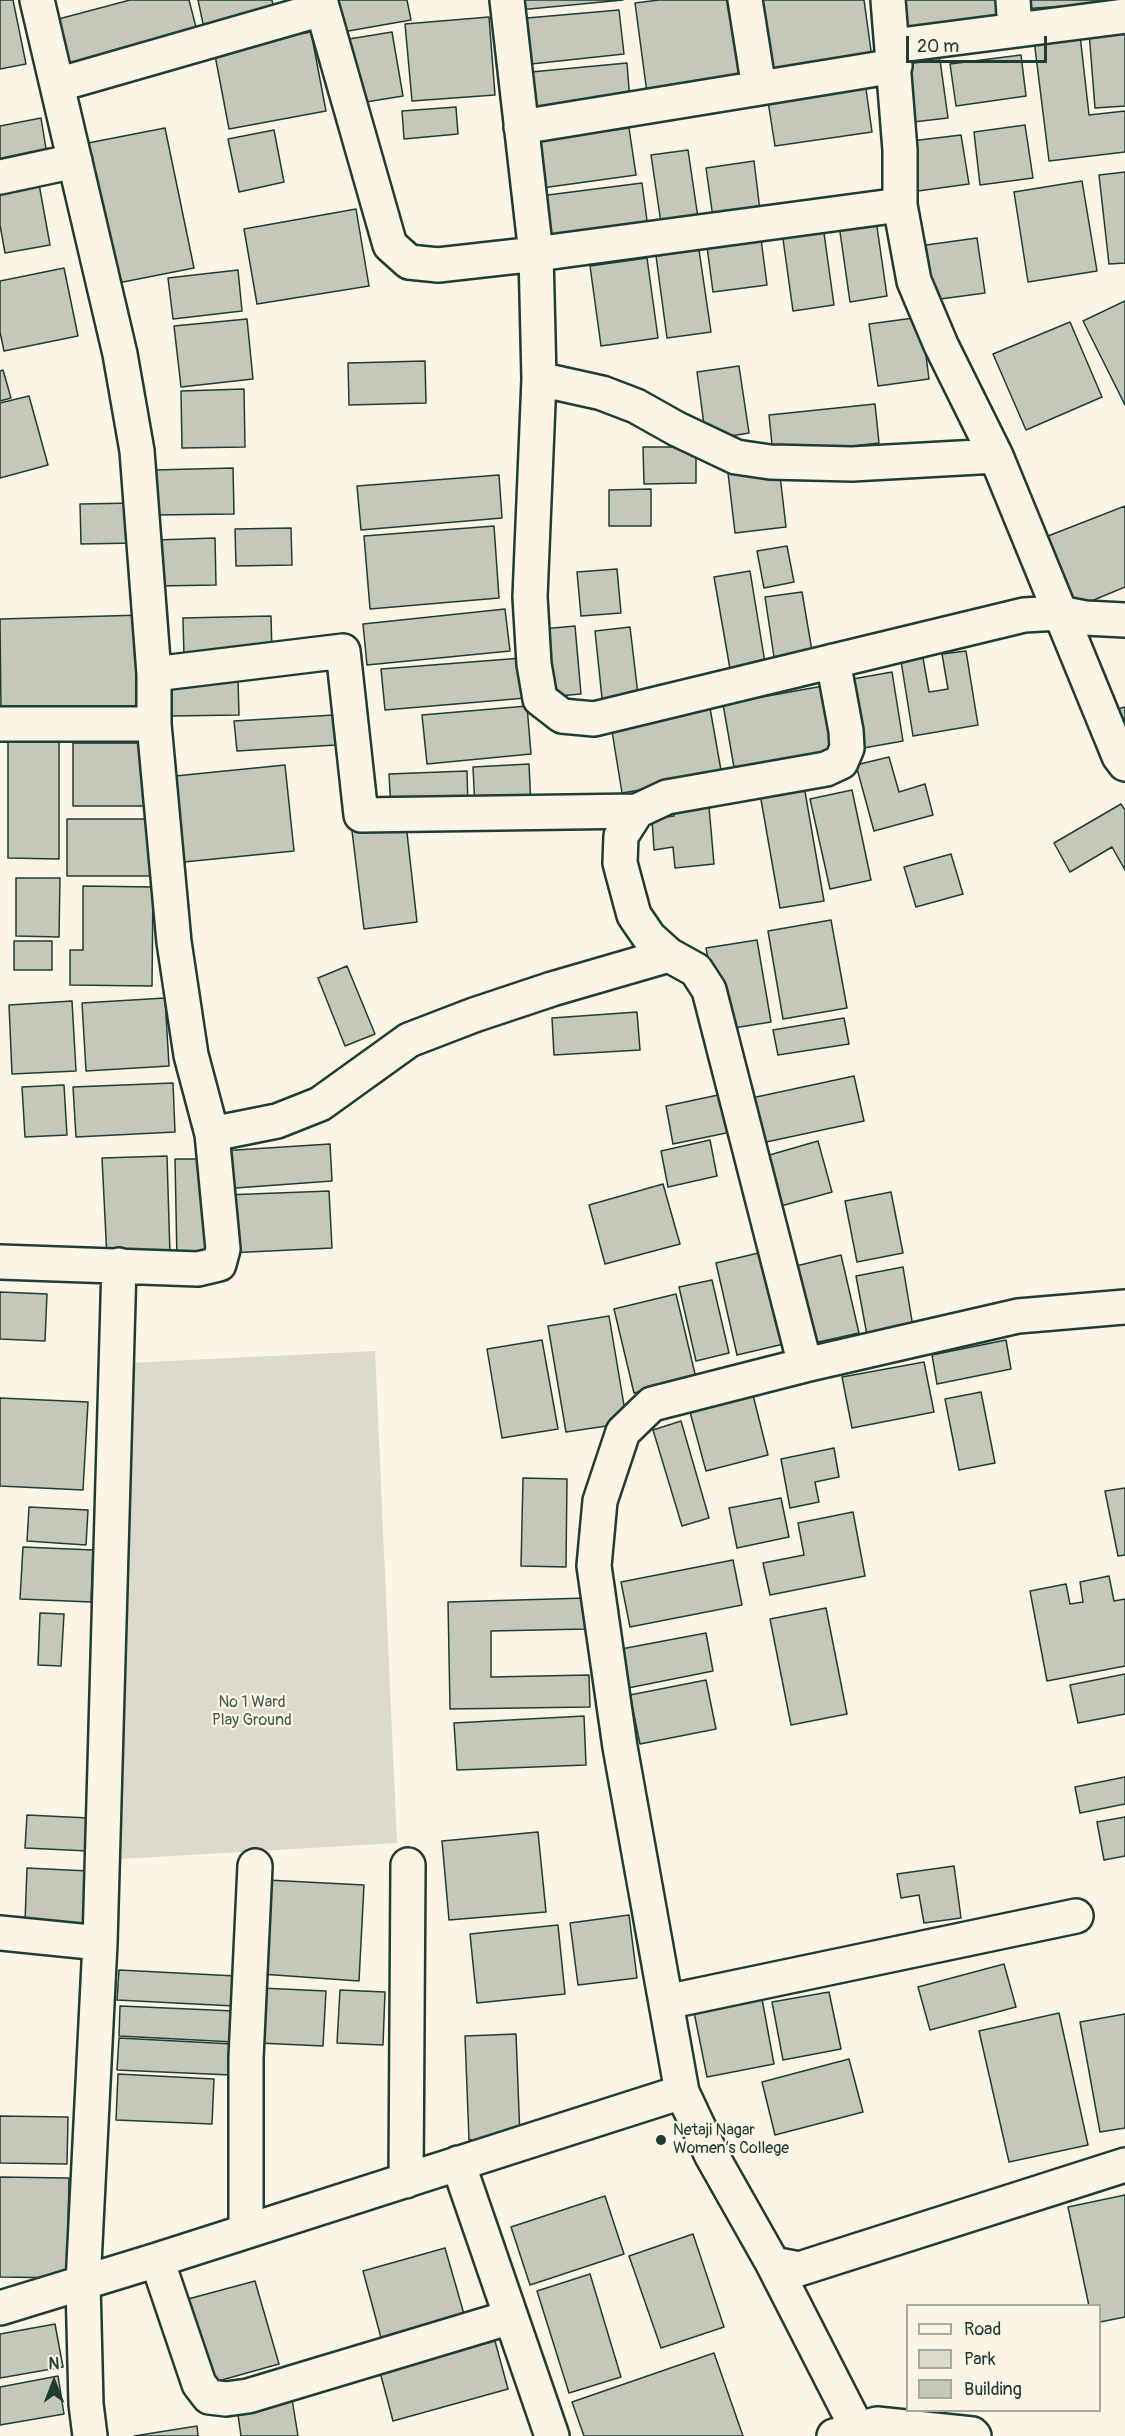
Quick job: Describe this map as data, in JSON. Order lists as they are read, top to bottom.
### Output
{
  "parks": ["No 1 Ward Play Ground"],
  "places": ["Netaji Nagar Women’s College"],
  "legend": ["Road", "Park", "Building"],
  "scale_bar": "20 m",
  "north": "top"
}
